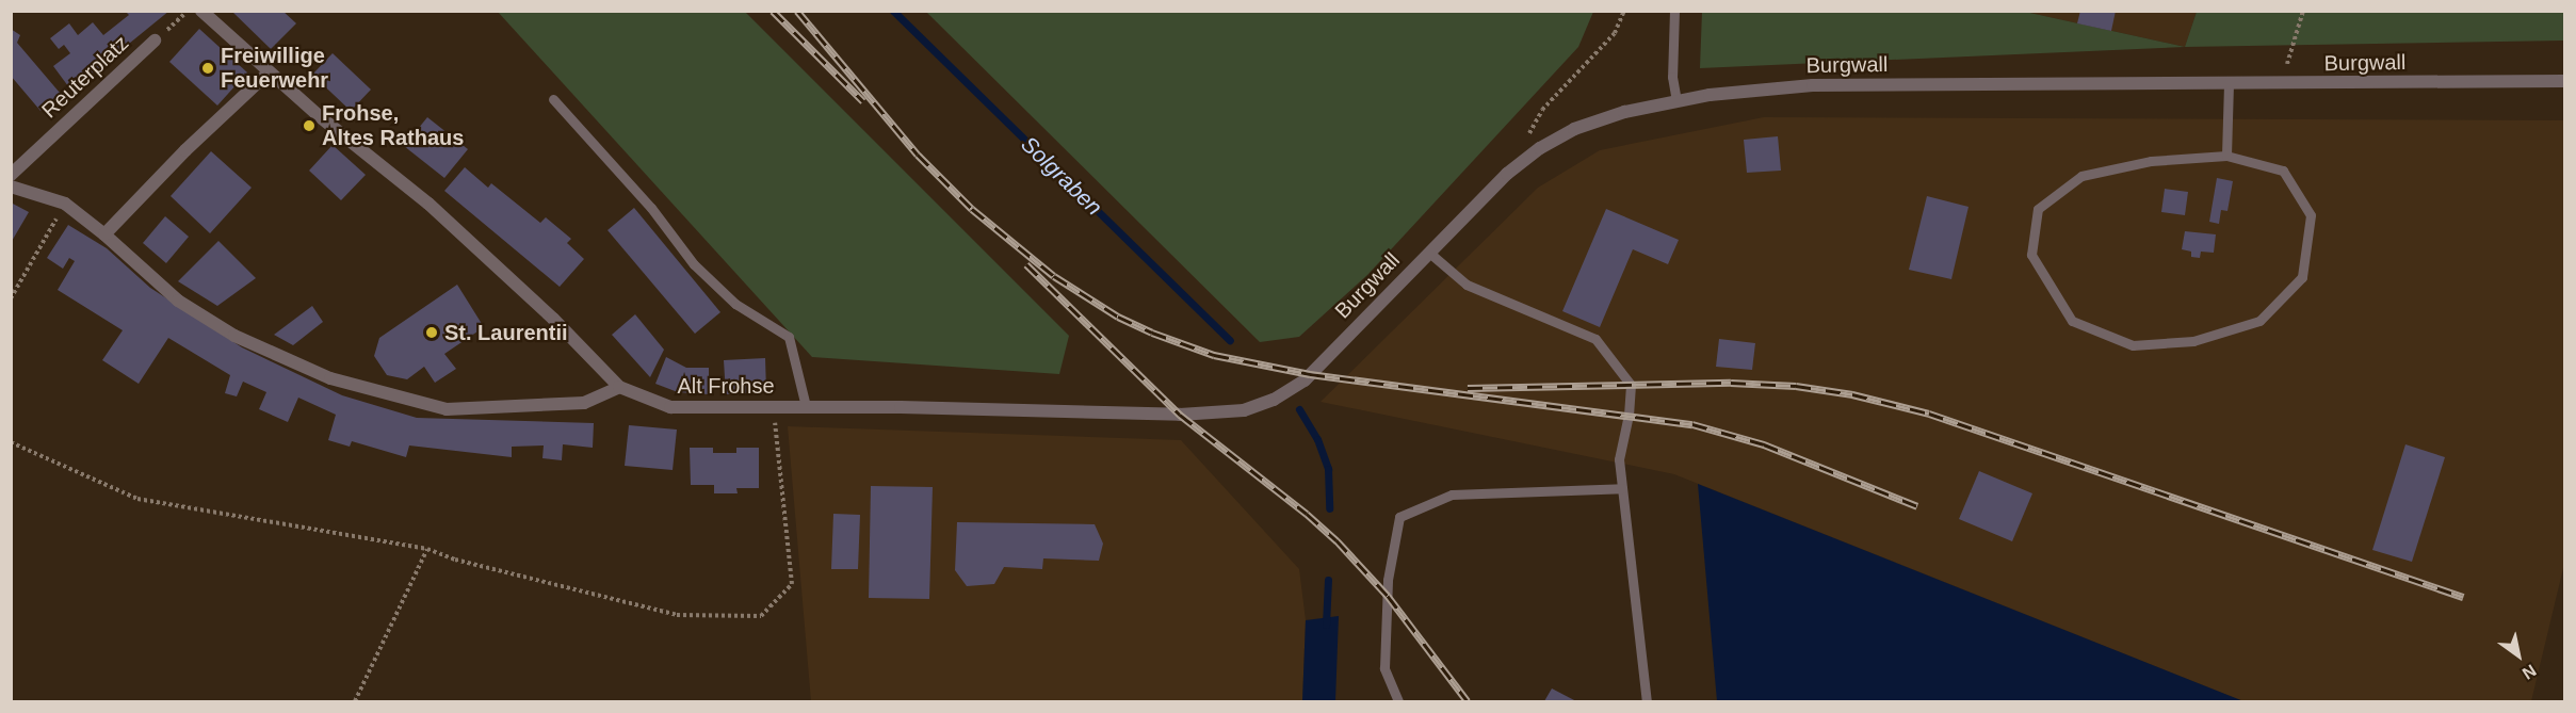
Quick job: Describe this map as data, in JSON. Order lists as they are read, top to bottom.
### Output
{
  "streets": {
    "street": ["Burgwall", "Reuterplatz", "Alt Frohse"]
  },
  "crossings": [
    ["Burgwall", "Alt Frohse"]
  ],
  "water": ["Solgraben"],
  "places": ["Freiwillige Feuerwehr", "Frohse, Altes Rathaus", "St. Laurentii"],
  "north": "bottom right"
}
